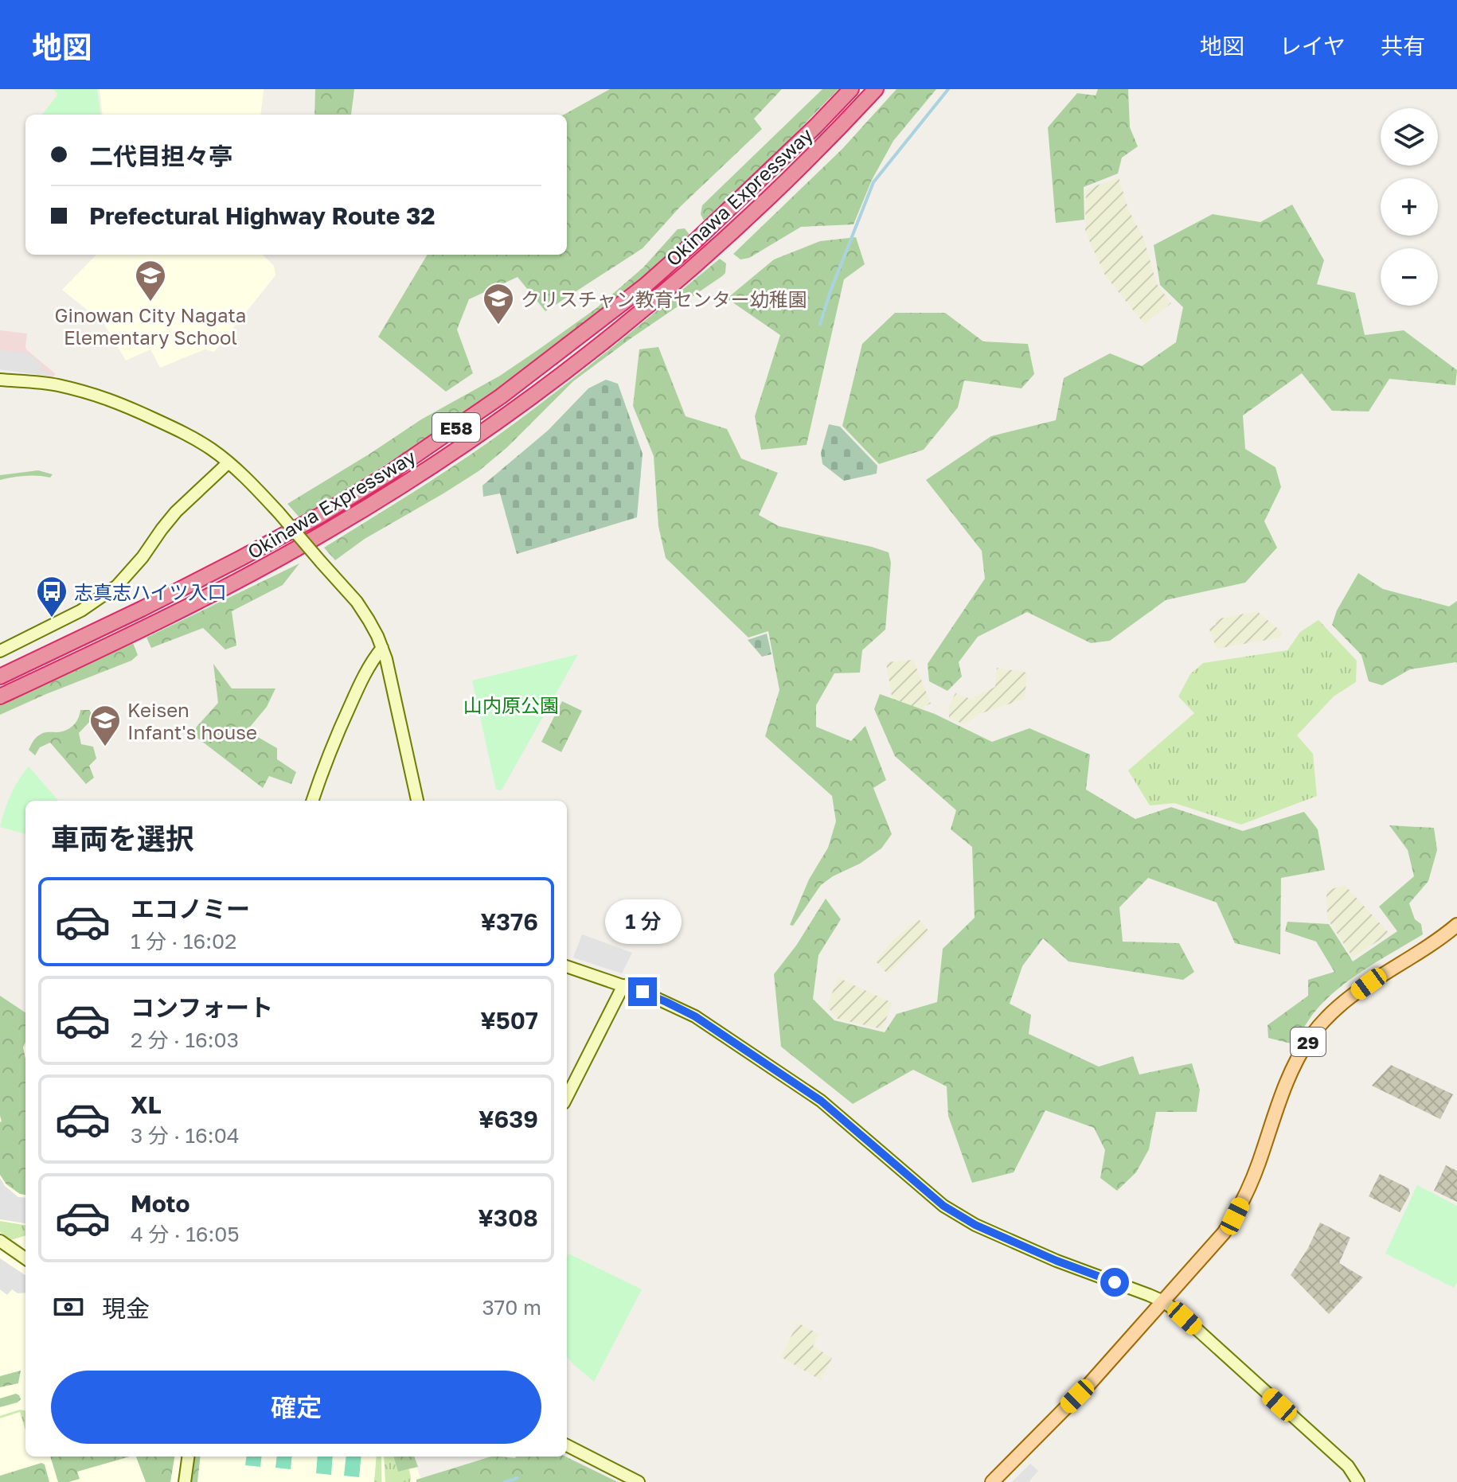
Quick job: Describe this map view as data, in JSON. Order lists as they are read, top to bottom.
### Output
{
  "streets": {
    "highway": ["Okinawa Expressway", "E58"],
    "main road": ["29"]
  },
  "parks": ["山内原公園"],
  "places": {
    "school or university": ["Ginowan City Nagata Elementary School", "クリスチャン教育センター幼稚園", "Keisen Infant's house"],
    "bus stop": ["志真志ハイツ入口"]
  },
  "page": {
    "header": "地図",
    "nav": ["地図", "レイヤ", "共有"],
    "map_buttons": ["+", "−"],
    "banner": ["二代目担々亭", "Prefectural Highway Route 32"],
    "heading": "車両を選択",
    "list": [
      {
        "name": "エコノミー",
        "note": "1 分 · 16:02",
        "value": "¥376"
      },
      {
        "name": "コンフォート",
        "note": "2 分 · 16:03",
        "value": "¥507"
      },
      {
        "name": "XL",
        "note": "3 分 · 16:04",
        "value": "¥639"
      },
      {
        "name": "Moto",
        "note": "4 分 · 16:05",
        "value": "¥308"
      }
    ],
    "bubble": "1 分",
    "pay": ["現金", "370 m"],
    "buttons": "確定"
  }
}
